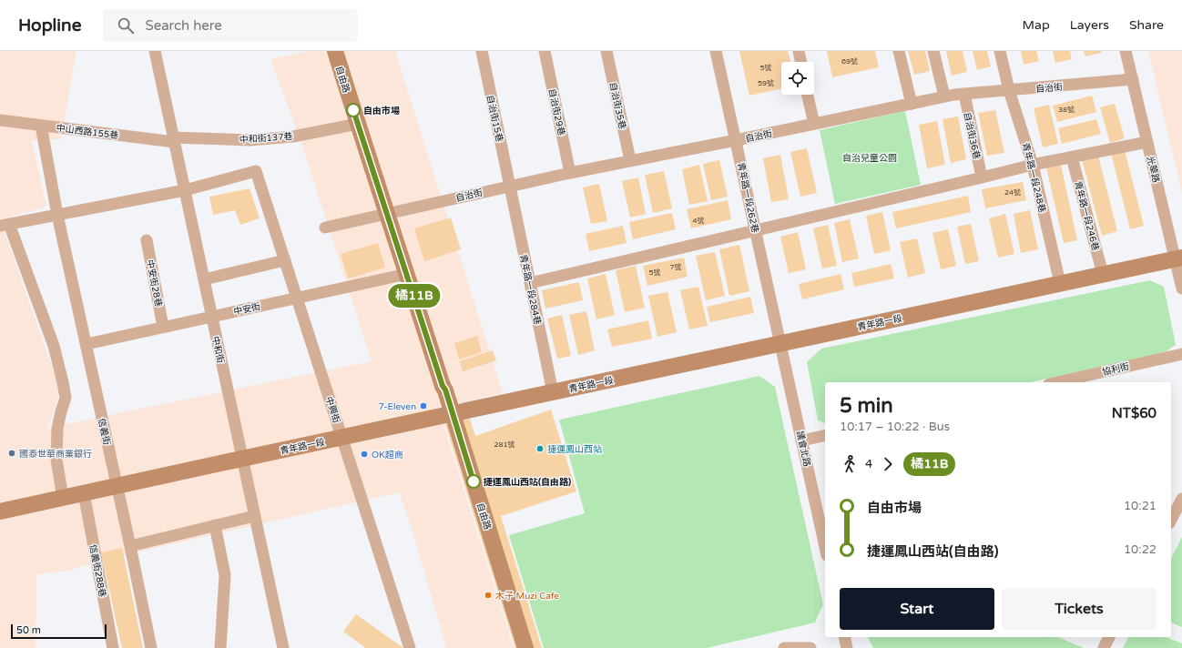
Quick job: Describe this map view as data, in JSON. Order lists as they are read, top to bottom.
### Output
{
  "streets": {
    "street": [
      "自由路",
      "自治街",
      "自治街35巷",
      "自治街29巷",
      "自治街15巷",
      "中山西路155巷",
      "自治街36巷",
      "中和街137巷",
      "光華路",
      "青年路一段248巷",
      "青年路一段262巷",
      "青年路一段246巷",
      "中安街28巷",
      "青年路一段284巷",
      "中安街",
      "青年路一段",
      "中和街",
      "協利街",
      "中興街",
      "信義街",
      "議會北路",
      "信義街288巷"
    ]
  },
  "crossings": [
    ["自由路", "自治街"],
    ["自由路", "中和街137巷"],
    ["自由路", "中安街"],
    ["自由路", "青年路一段"],
    ["自治街", "自治街35巷"],
    ["自治街", "自治街29巷"],
    ["自治街", "自治街15巷"],
    ["自治街", "自治街36巷"],
    ["自治街", "光華路"],
    ["自治街", "青年路一段248巷"],
    ["自治街", "青年路一段262巷"],
    ["自治街", "青年路一段284巷"],
    ["自治街15巷", "青年路一段284巷"],
    ["中山西路155巷", "中和街137巷"],
    ["中山西路155巷", "中和街"],
    ["中山西路155巷", "信義街"],
    ["中和街137巷", "中和街"],
    ["光華路", "青年路一段"],
    ["青年路一段248巷", "青年路一段"],
    ["青年路一段262巷", "青年路一段"],
    ["青年路一段262巷", "議會北路"],
    ["青年路一段246巷", "青年路一段"],
    ["中安街28巷", "中安街"],
    ["青年路一段284巷", "青年路一段"],
    ["中安街", "中和街"],
    ["中安街", "中興街"],
    ["中安街", "信義街"],
    ["青年路一段", "中和街"],
    ["青年路一段", "中興街"],
    ["青年路一段", "信義街"],
    ["青年路一段", "議會北路"],
    ["青年路一段", "信義街288巷"],
    ["中和街", "中興街"]
  ],
  "parks": ["自治兒童公園"],
  "places": [
    "自由市場",
    "7-Eleven",
    "捷運鳳山西站",
    "國泰世華商業銀行",
    "OK超商",
    "捷運鳳山西站(自由路)",
    "木子 Muzi Cafe"
  ],
  "lines": ["bus line 橘11B"],
  "house_numbers": [
    "69號",
    "5號",
    "59號",
    "38號",
    "24號",
    "4號",
    "7號",
    "5號",
    "281號"
  ],
  "scale_bar": "50 m",
  "page": {
    "header": "Hopline",
    "search": "Search here",
    "nav": ["Map", "Layers", "Share"],
    "on_map": "橘11B",
    "heading": ["5 min", "10:17 – 10:22 · Bus", "NT$60"],
    "legs": ["4", "橘11B"],
    "list": [
      {
        "name": "自由市場",
        "value": "10:21"
      },
      {
        "name": "捷運鳳山西站(自由路)",
        "value": "10:22"
      }
    ],
    "buttons": ["Start", "Tickets"],
    "scale": "50 m"
  }
}
